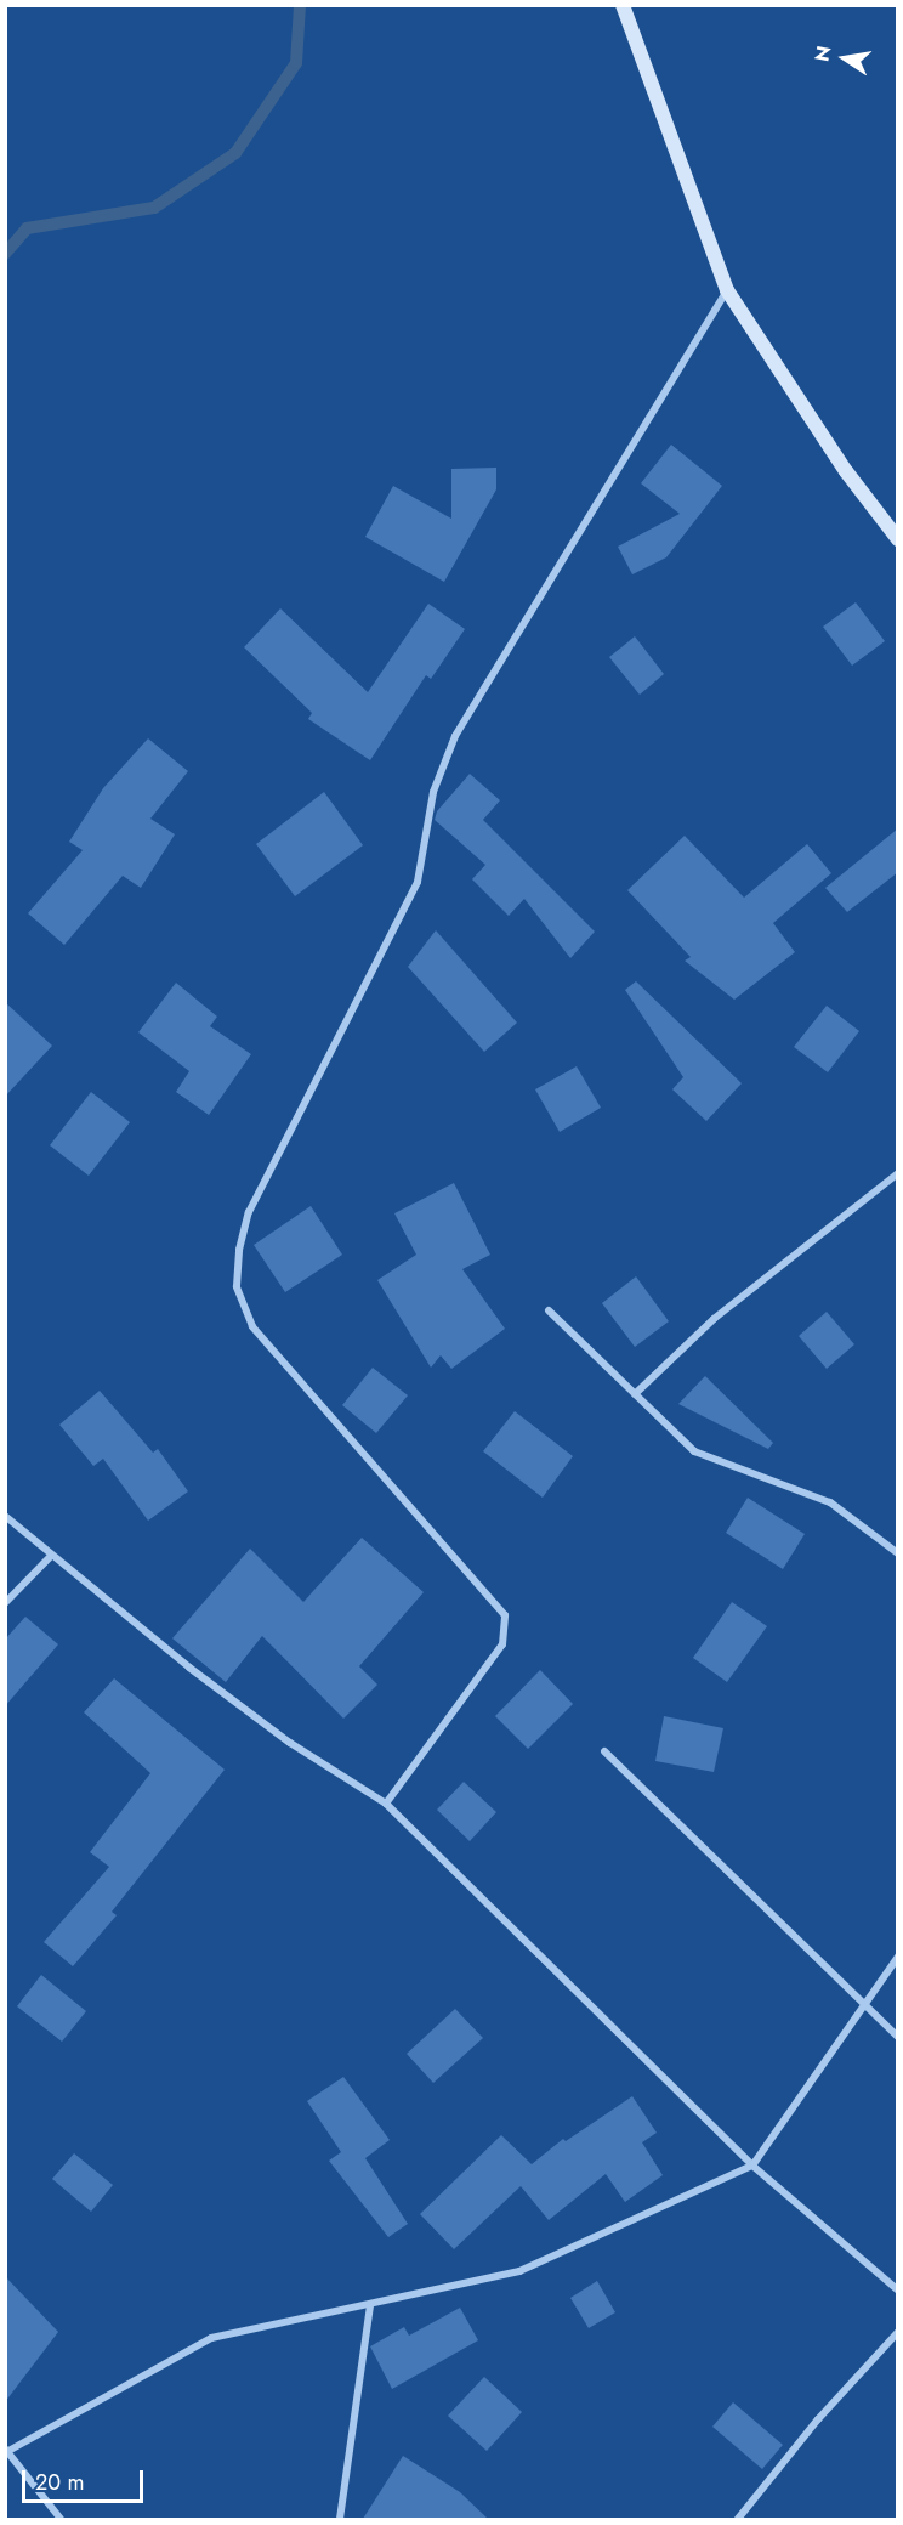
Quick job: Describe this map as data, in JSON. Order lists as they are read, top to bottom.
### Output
{
  "scale_bar": "20 m",
  "north": "left"
}
